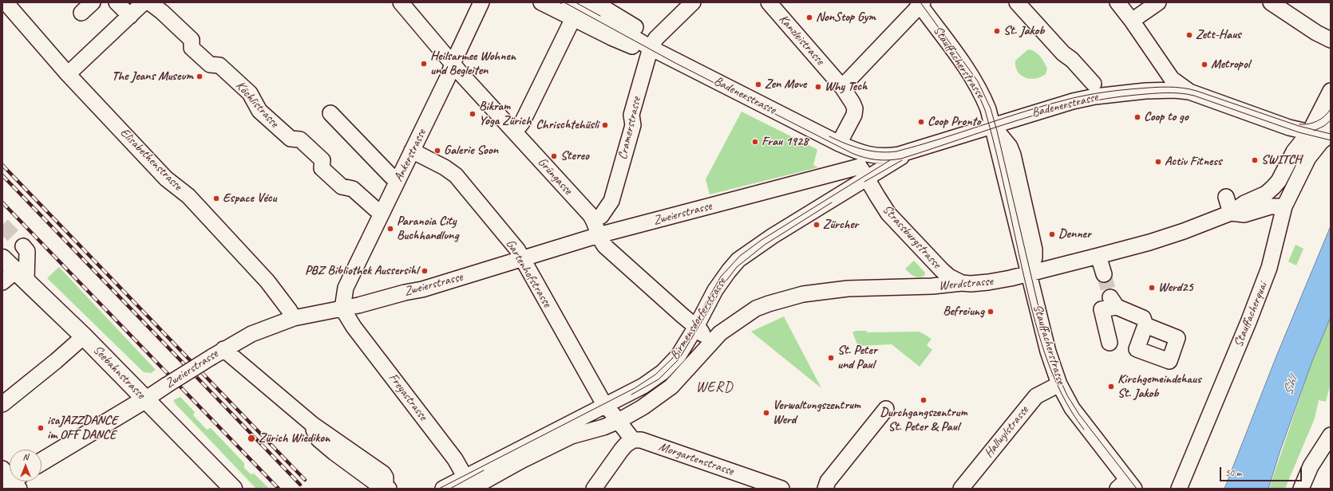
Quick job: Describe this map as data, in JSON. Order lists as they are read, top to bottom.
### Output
{
  "streets": {
    "main road": ["Zweierstrasse", "Seebahnstrasse"],
    "street": [
      "Kanzleistrasse",
      "Stauffacherstrasse",
      "Badenerstrasse",
      "Köchlistrasse",
      "Cramerstrasse",
      "Ankerstrasse",
      "Elisabethenstrasse",
      "Grüngasse",
      "Strassburgstrasse",
      "Gartenhofstrasse",
      "Werdstrasse",
      "Stauffacherquai",
      "Birmensdorferstrasse",
      "Freyastrasse",
      "Hallwylstrasse",
      "Morgartenstrasse"
    ]
  },
  "crossings": [
    ["Kanzleistrasse", "Badenerstrasse"],
    ["Stauffacherstrasse", "Badenerstrasse"],
    ["Stauffacherstrasse", "Werdstrasse"],
    ["Stauffacherstrasse", "Hallwylstrasse"],
    ["Badenerstrasse", "Cramerstrasse"],
    ["Badenerstrasse", "Zweierstrasse"],
    ["Badenerstrasse", "Strassburgstrasse"],
    ["Badenerstrasse", "Werdstrasse"],
    ["Badenerstrasse", "Stauffacherquai"],
    ["Badenerstrasse", "Birmensdorferstrasse"],
    ["Köchlistrasse", "Ankerstrasse"],
    ["Cramerstrasse", "Grüngasse"],
    ["Ankerstrasse", "Grüngasse"],
    ["Ankerstrasse", "Zweierstrasse"],
    ["Ankerstrasse", "Gartenhofstrasse"],
    ["Ankerstrasse", "Freyastrasse"],
    ["Elisabethenstrasse", "Zweierstrasse"],
    ["Grüngasse", "Zweierstrasse"],
    ["Grüngasse", "Werdstrasse"],
    ["Grüngasse", "Birmensdorferstrasse"],
    ["Zweierstrasse", "Strassburgstrasse"],
    ["Zweierstrasse", "Gartenhofstrasse"],
    ["Zweierstrasse", "Birmensdorferstrasse"],
    ["Zweierstrasse", "Seebahnstrasse"],
    ["Zweierstrasse", "Freyastrasse"],
    ["Strassburgstrasse", "Werdstrasse"],
    ["Strassburgstrasse", "Birmensdorferstrasse"],
    ["Gartenhofstrasse", "Birmensdorferstrasse"],
    ["Werdstrasse", "Stauffacherquai"],
    ["Werdstrasse", "Birmensdorferstrasse"],
    ["Birmensdorferstrasse", "Freyastrasse"]
  ],
  "districts": ["WERD"],
  "water": ["Sihl"],
  "places": [
    "NonStop Gym",
    "St. Jakob",
    "Zett-Haus",
    "Heilsarmee Wohnen und Begleiten",
    "Metropol",
    "The Jeans Museum",
    "Zen Move",
    "Why Tech",
    "Bikram Yoga Zürich",
    "Coop to go",
    "Coop Pronto",
    "Chrischtehüsli",
    "Frau 1928",
    "Galerie Soon",
    "Stereo",
    "SWITCH",
    "Activ Fitness",
    "Espace Vécu",
    "Zürcher",
    "Paranoia City Buchhandlung",
    "Denner",
    "PBZ Bibliothek Aussersihl",
    "Werd25",
    "Befreiung",
    "St. Peter und Paul",
    "Kirchgemeindehaus St. Jakob",
    "Durchgangszentrum St. Peter & Paul",
    "Verwaltungszentrum Werd",
    "isaJAZZDANCE im OFF DANCE",
    "Zürich Wiedikon"
  ],
  "scale_bar": "50 m",
  "north": "top"
}
